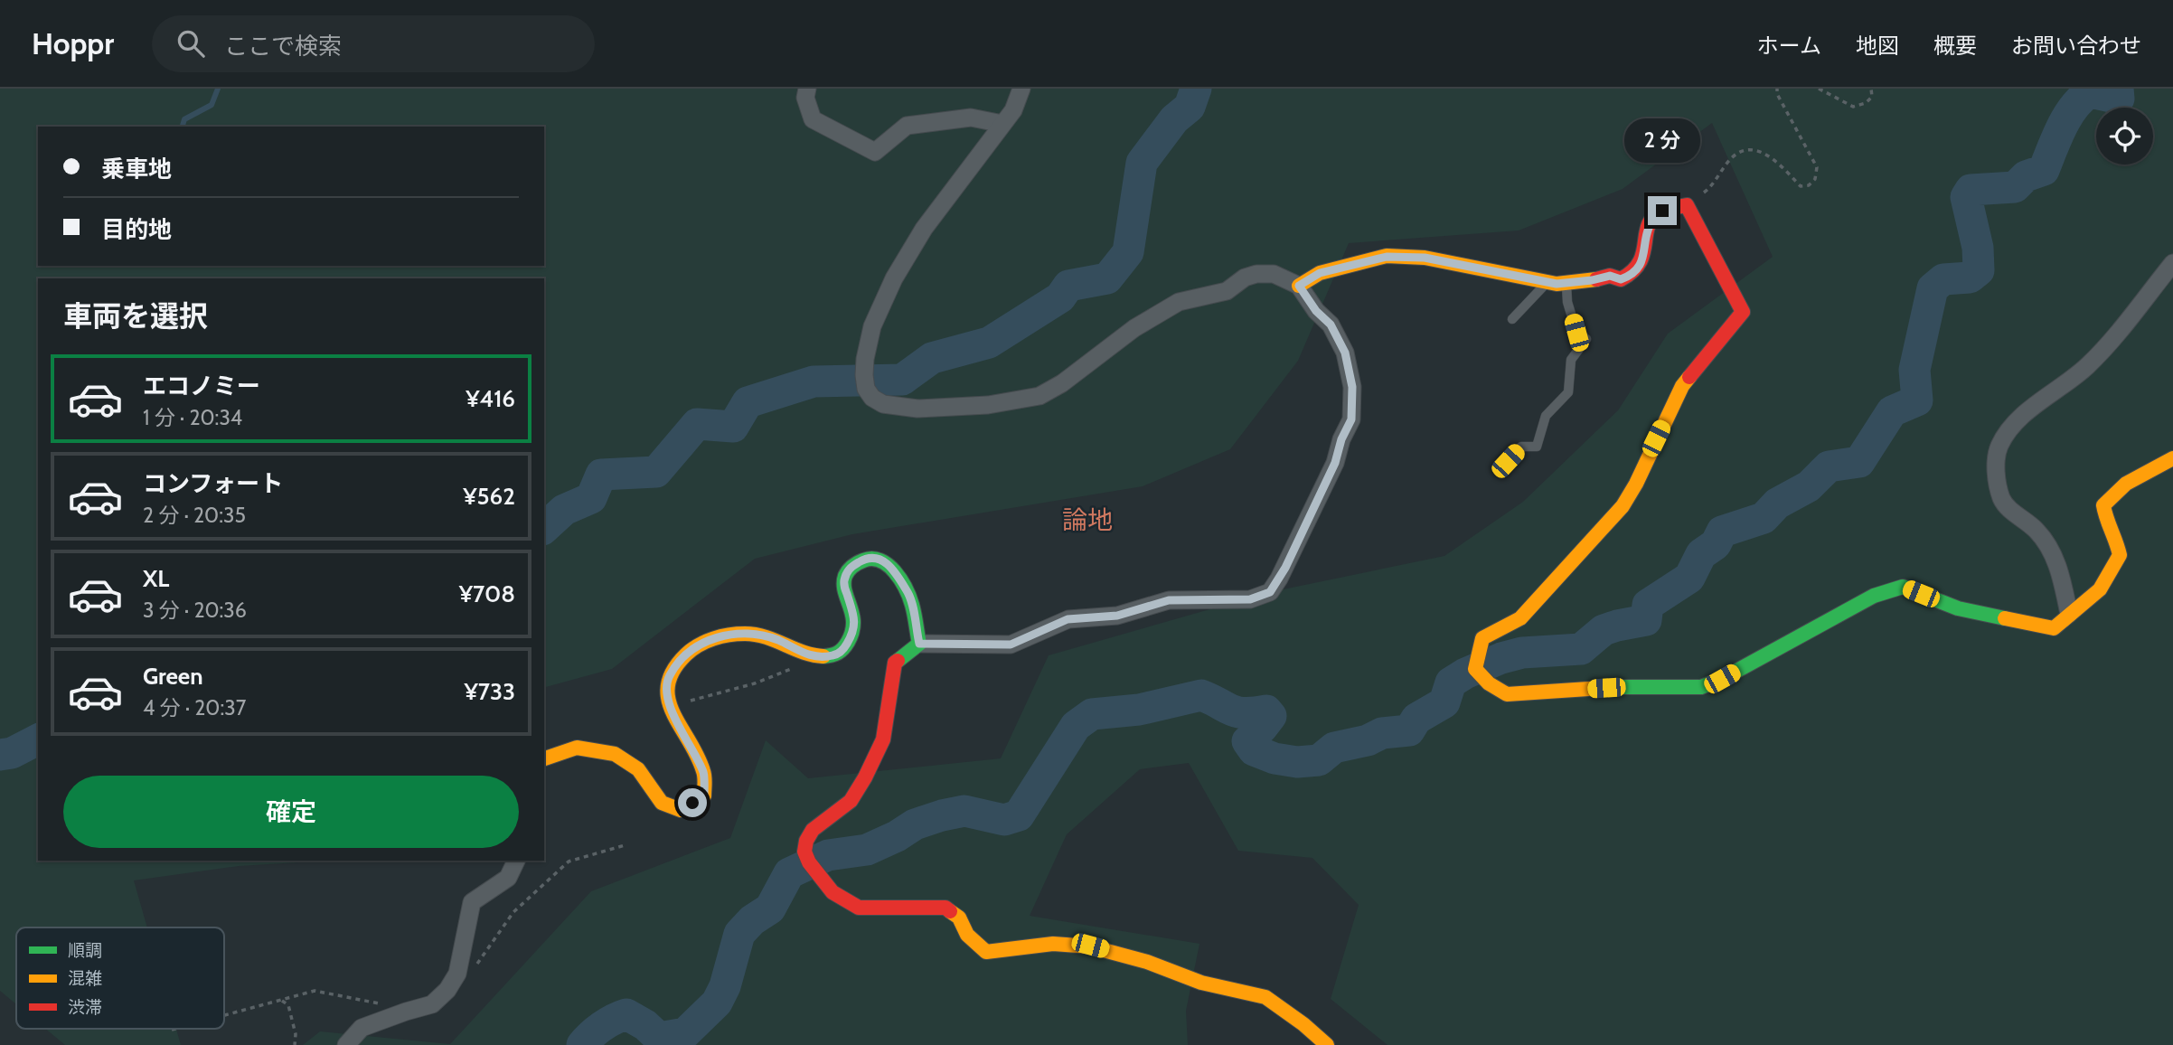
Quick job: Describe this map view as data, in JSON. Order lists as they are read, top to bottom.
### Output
{
  "districts": ["論地"],
  "legend": ["順調", "混雑", "渋滞"],
  "page": {
    "header": "Hoppr",
    "search": "ここで検索",
    "nav": [
      "ホーム",
      "地図",
      "概要",
      "お問い合わせ"
    ],
    "bubble": "2 分",
    "banner": ["乗車地", "目的地"],
    "heading": "車両を選択",
    "list": [
      {
        "name": "エコノミー",
        "note": "1 分 · 20:34",
        "value": "¥416"
      },
      {
        "name": "コンフォート",
        "note": "2 分 · 20:35",
        "value": "¥562"
      },
      {
        "name": "XL",
        "note": "3 分 · 20:36",
        "value": "¥708"
      },
      {
        "name": "Green",
        "note": "4 分 · 20:37",
        "value": "¥733"
      }
    ],
    "buttons": "確定"
  }
}
